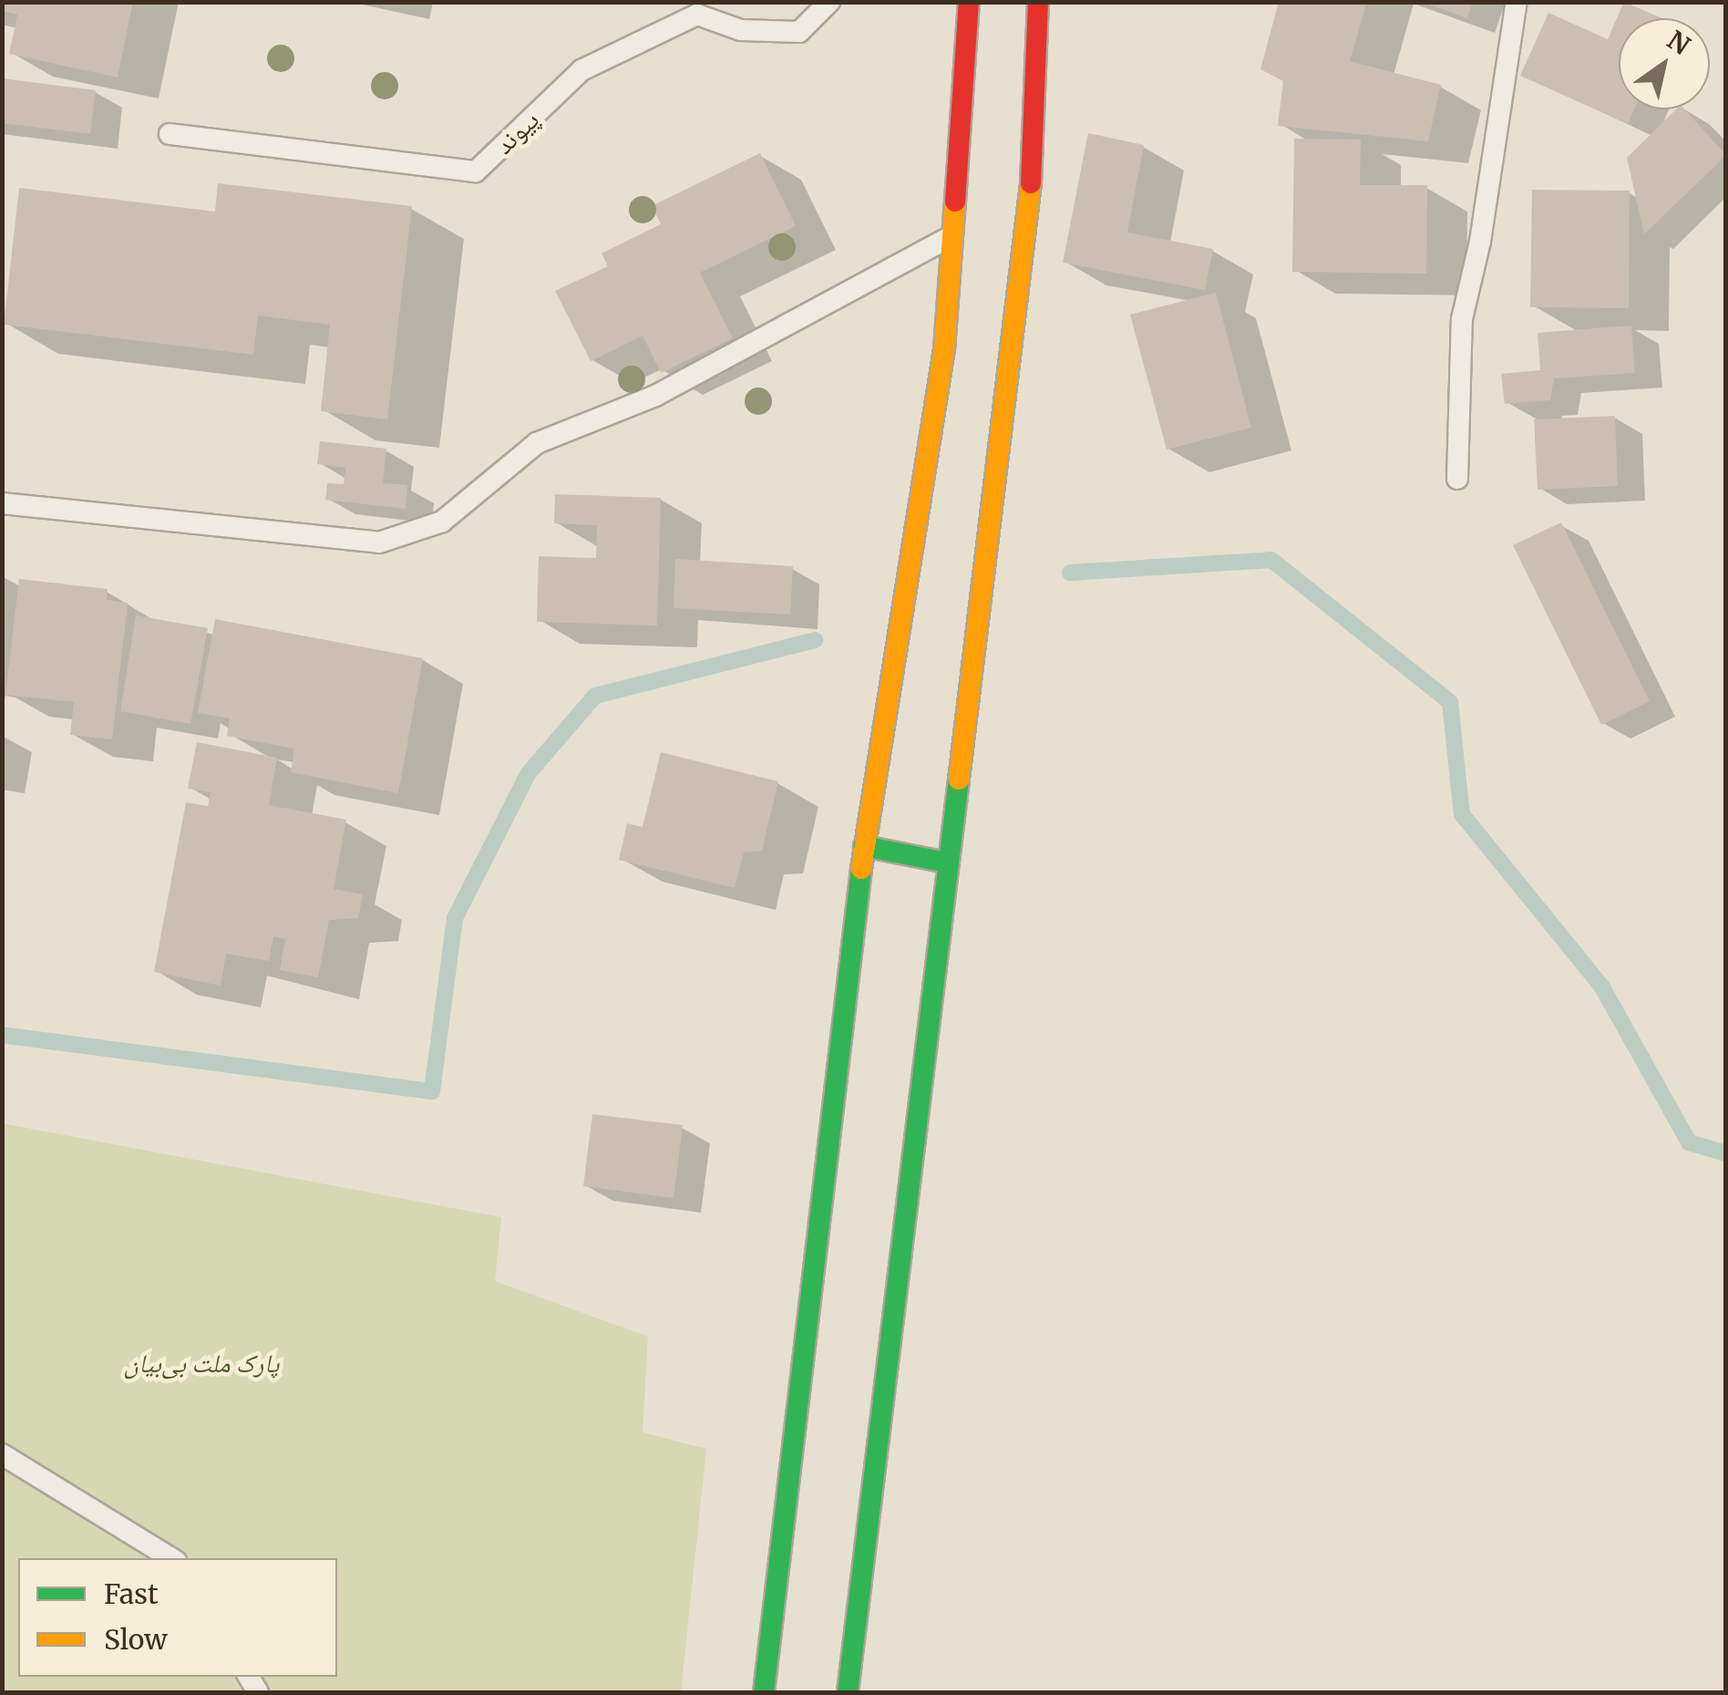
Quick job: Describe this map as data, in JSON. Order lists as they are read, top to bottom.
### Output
{
  "streets": {
    "lane": ["پیوند"]
  },
  "parks": ["پارک ملت بی‌بیان"],
  "legend": ["Fast", "Slow"],
  "north": "top right"
}
